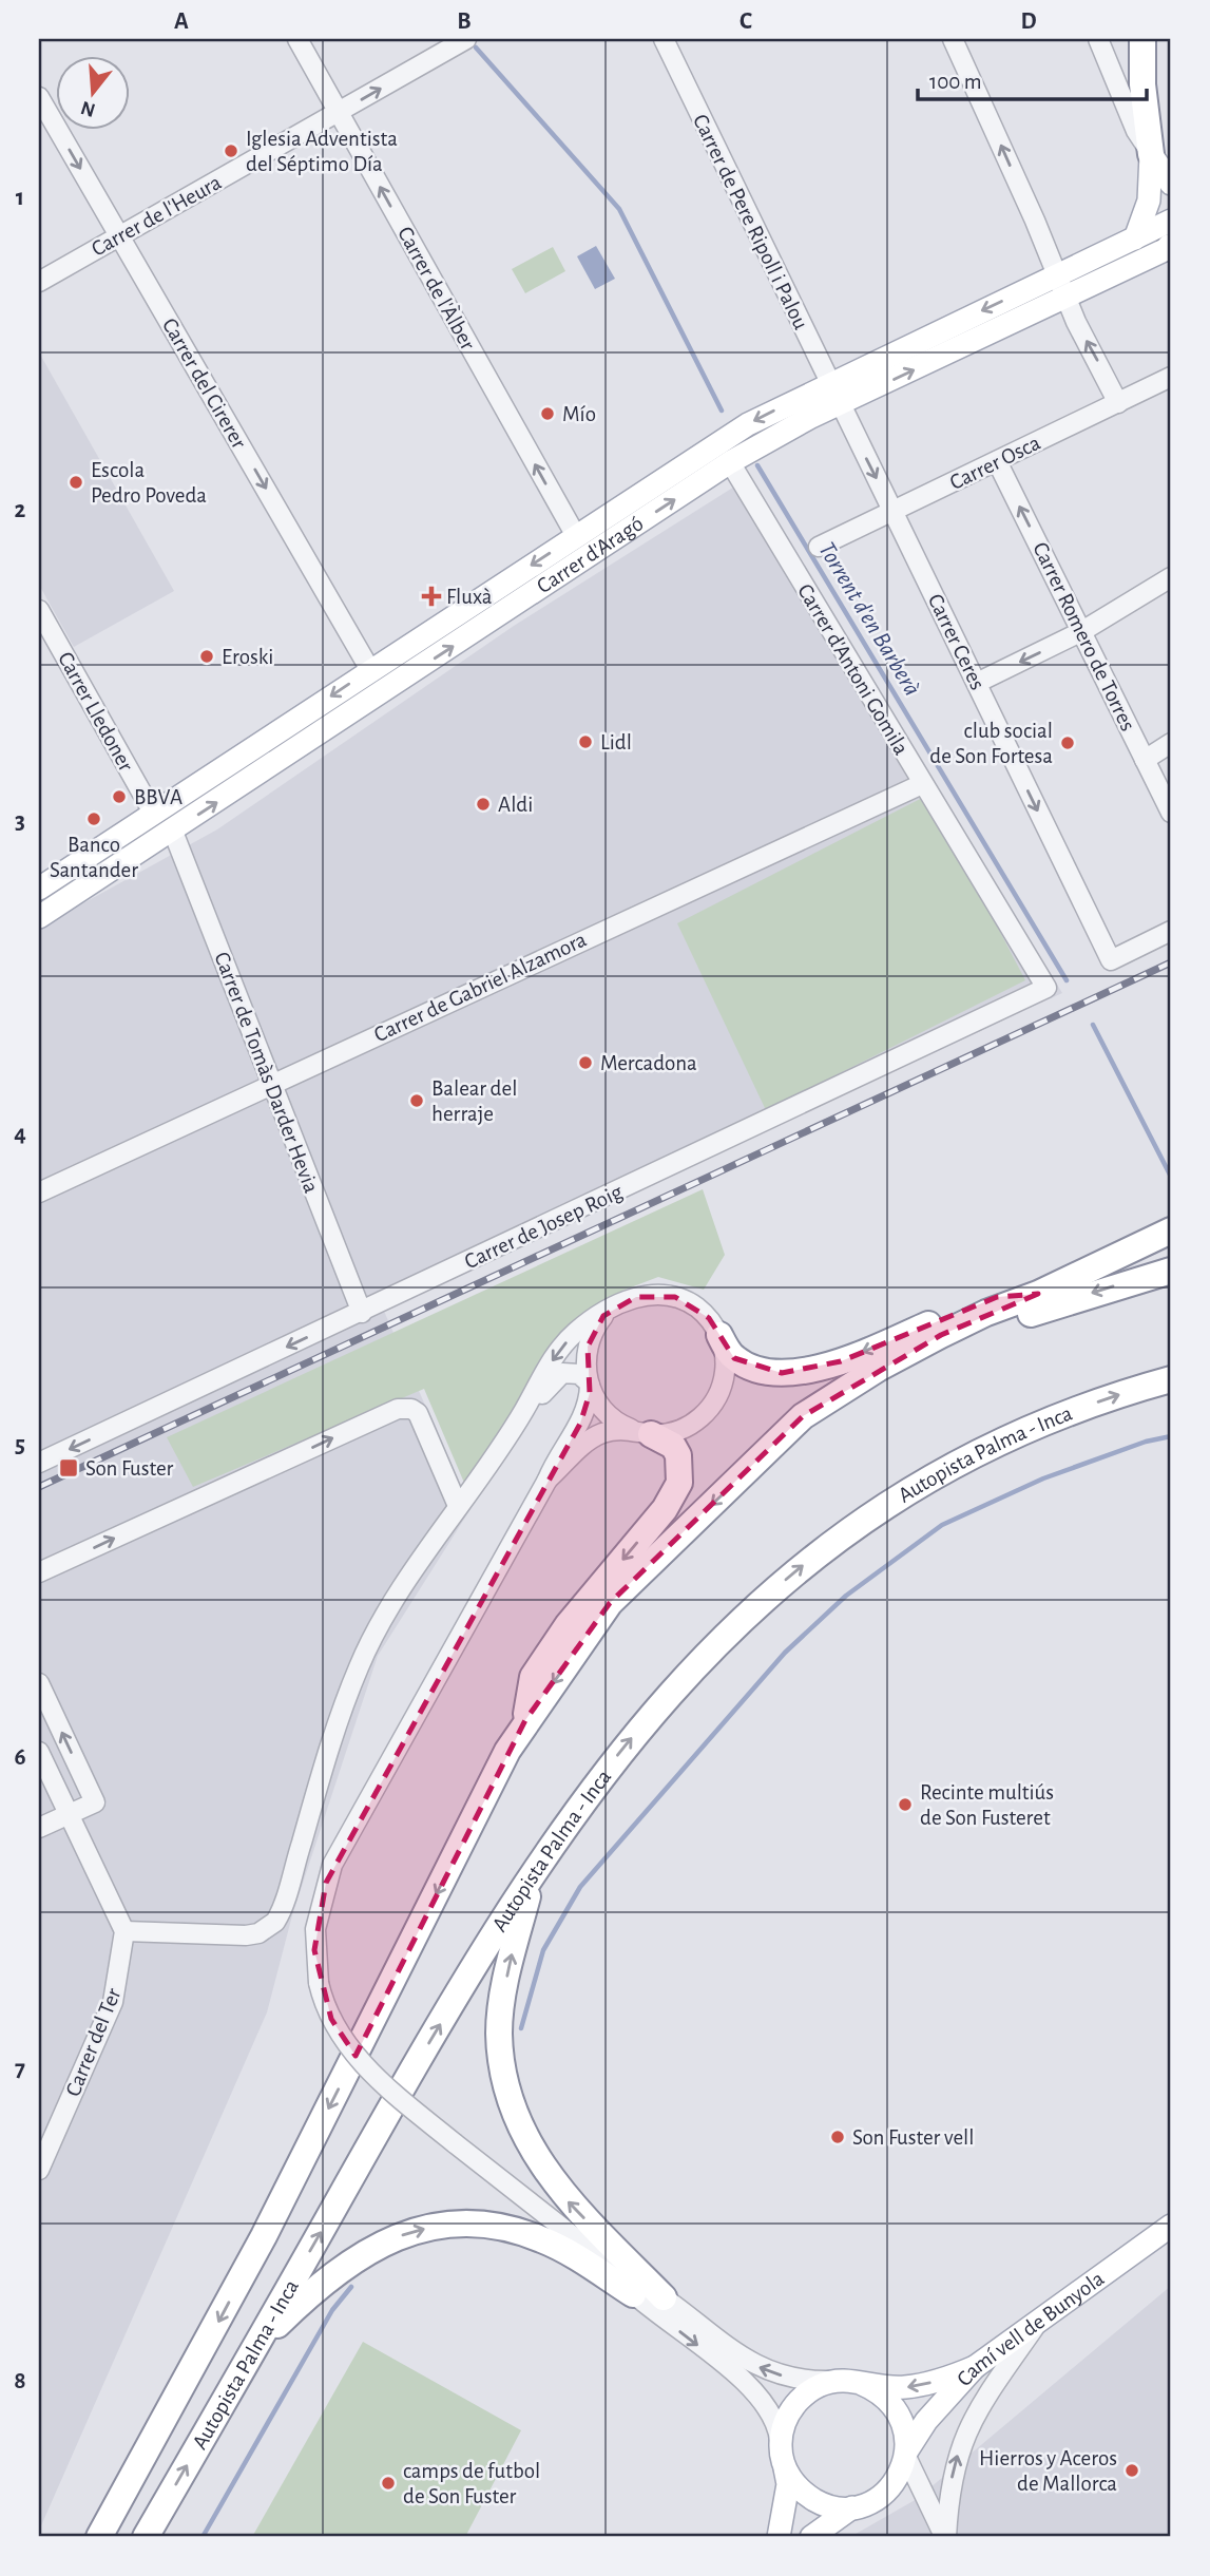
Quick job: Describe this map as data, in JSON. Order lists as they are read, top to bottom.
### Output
{
  "streets": {
    "highway": ["Autopista Palma - Inca"],
    "main road": ["Carrer d'Aragó", "Camí vell de Bunyola"],
    "street": [
      "Carrer de l'Heura",
      "Carrer de Pere Ripoll i Palou",
      "Carrer de l'Àlber",
      "Carrer del Cirerer",
      "Carrer Osca",
      "Carrer Romero de Torres",
      "Carrer Ceres",
      "Carrer d'Antoni Gomila",
      "Carrer Lledoner",
      "Carrer de Gabriel Alzamora",
      "Carrer de Tomàs Darder Hevia",
      "Carrer de Josep Roig",
      "Carrer del Ter"
    ]
  },
  "crossings": [
    ["Carrer de l'Heura", "Carrer de l'Àlber"],
    ["Carrer de l'Heura", "Carrer del Cirerer"],
    ["Carrer de Pere Ripoll i Palou", "Carrer d'Aragó"],
    ["Carrer de Pere Ripoll i Palou", "Carrer Ceres"],
    ["Carrer de l'Àlber", "Carrer d'Aragó"],
    ["Carrer del Cirerer", "Carrer d'Aragó"],
    ["Carrer Osca", "Carrer Romero de Torres"],
    ["Carrer Osca", "Carrer Ceres"],
    ["Carrer d'Aragó", "Carrer Ceres"],
    ["Carrer d'Aragó", "Carrer d'Antoni Gomila"],
    ["Carrer d'Aragó", "Carrer Lledoner"],
    ["Carrer d'Aragó", "Carrer de Tomàs Darder Hevia"],
    ["Carrer d'Antoni Gomila", "Carrer de Gabriel Alzamora"],
    ["Carrer d'Antoni Gomila", "Carrer de Josep Roig"],
    ["Carrer de Gabriel Alzamora", "Carrer de Tomàs Darder Hevia"],
    ["Carrer de Tomàs Darder Hevia", "Carrer de Josep Roig"]
  ],
  "one_way": [
    "Carrer de l'Àlber",
    "Carrer del Cirerer",
    "Carrer Romero de Torres",
    "Carrer Ceres"
  ],
  "water": ["Torrent d'en Barberà"],
  "places": {
    "other": [
      "Iglesia Adventista del Séptimo Día",
      "Mío",
      "Escola Pedro Poveda",
      "Eroski",
      "Lidl",
      "club social de Son Fortesa",
      "BBVA",
      "Aldi",
      "Banco Santander",
      "Mercadona",
      "Balear del herraje",
      "Recinte multiús de Son Fusteret",
      "Son Fuster vell",
      "Hierros y Aceros de Mallorca",
      "camps de futbol de Son Fuster"
    ],
    "health": ["Fluxà"],
    "transit": ["Son Fuster"]
  },
  "scale_bar": "100 m",
  "north": "bottom",
  "grid": {
    "columns": [
      "A",
      "B",
      "C",
      "D"
    ],
    "rows": [
      "1",
      "2",
      "3",
      "4",
      "5",
      "6",
      "7",
      "8"
    ]
  }
}
